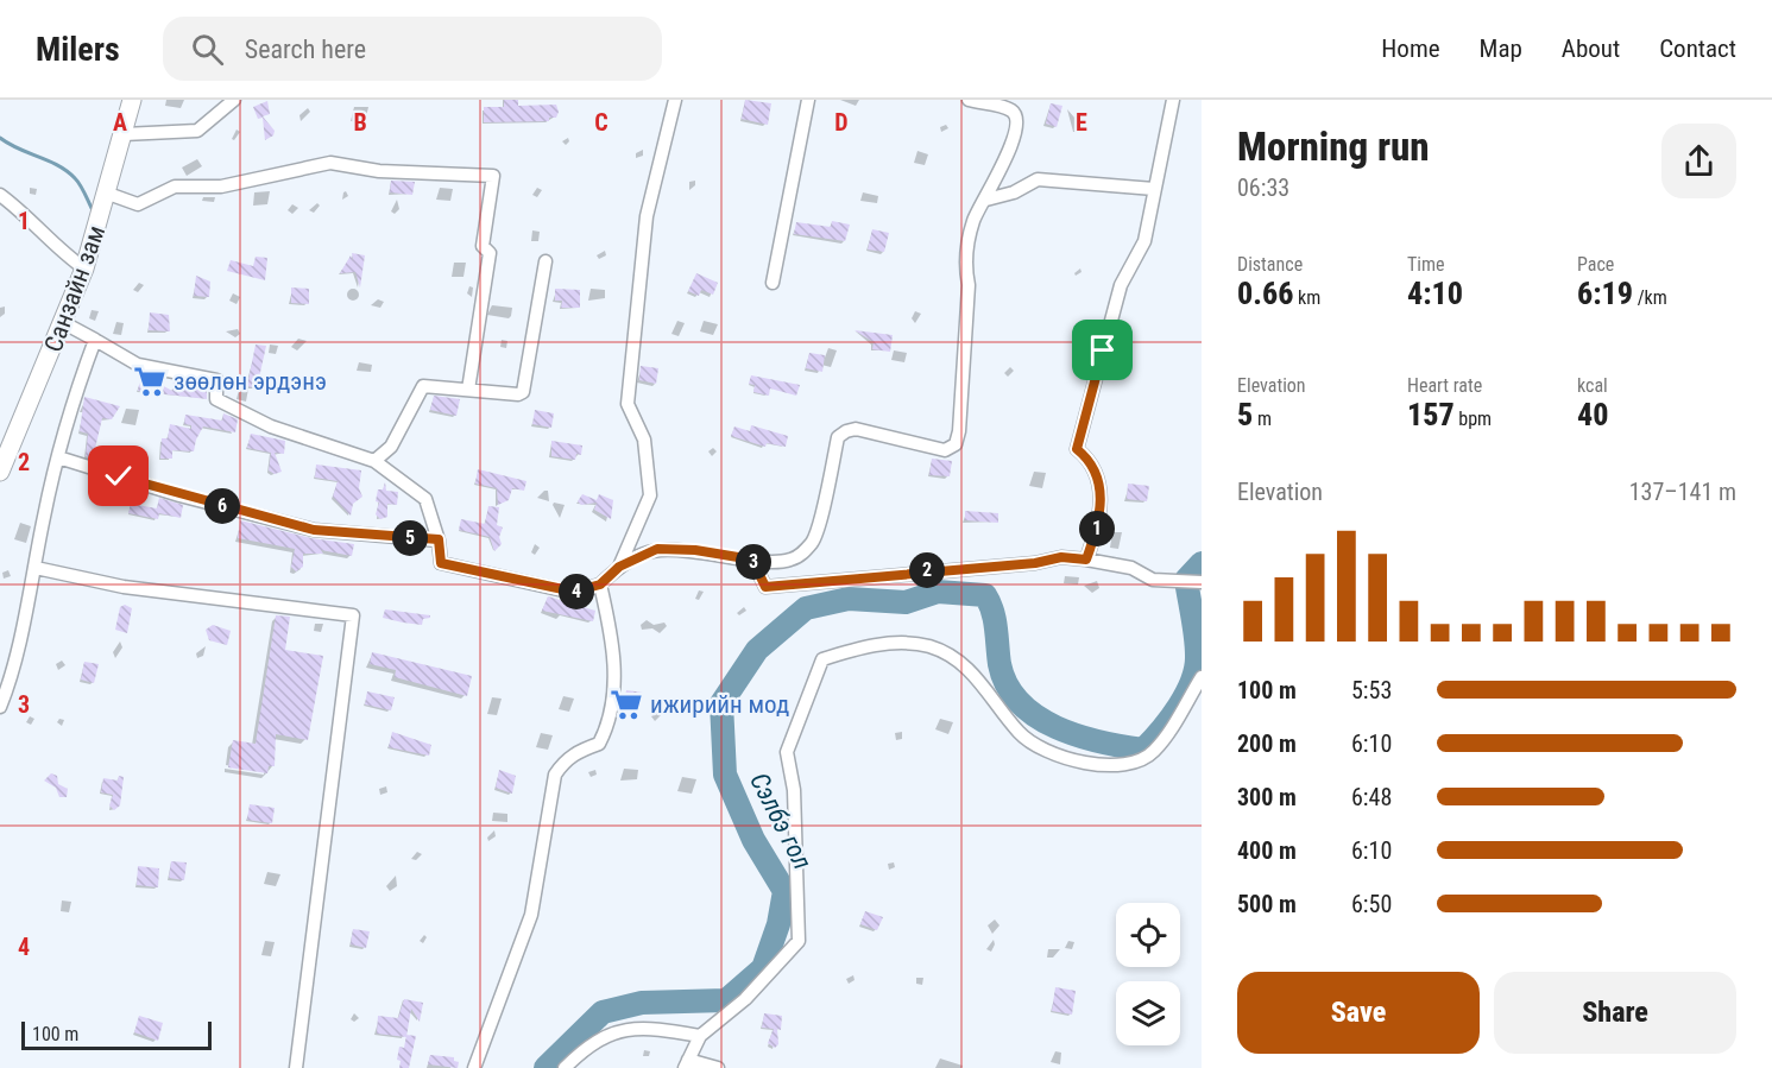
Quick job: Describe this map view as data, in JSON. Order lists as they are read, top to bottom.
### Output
{
  "streets": {
    "main road": ["Санзайн зам"]
  },
  "water": ["Сэлбэ гол"],
  "places": {
    "supermarket": ["зөөлөн эрдэнэ", "ижирийн мод"]
  },
  "scale_bar": "100 m",
  "page": {
    "header": "Milers",
    "search": "Search here",
    "nav": [
      "Home",
      "Map",
      "About",
      "Contact"
    ],
    "heading": ["Morning run", "06:33"],
    "stats": [
      ["Distance", "0.66 km"],
      ["Time", "4:10"],
      ["Pace", "6:19 /km"],
      ["Elevation", "5 m"],
      ["Heart rate", "157 bpm"],
      ["kcal", "40"]
    ],
    "chart": ["Elevation", "137–141 m"],
    "pins": [
      "6",
      "1",
      "5",
      "3",
      "2",
      "4"
    ],
    "list": [
      {
        "name": "100 m",
        "note": "5:53"
      },
      {
        "name": "200 m",
        "note": "6:10"
      },
      {
        "name": "300 m",
        "note": "6:48"
      },
      {
        "name": "400 m",
        "note": "6:10"
      },
      {
        "name": "500 m",
        "note": "6:50"
      }
    ],
    "buttons": ["Save", "Share"],
    "scale": "100 m"
  },
  "grid": {
    "columns": [
      "A",
      "B",
      "C",
      "D",
      "E"
    ],
    "rows": [
      "1",
      "2",
      "3",
      "4"
    ]
  }
}
